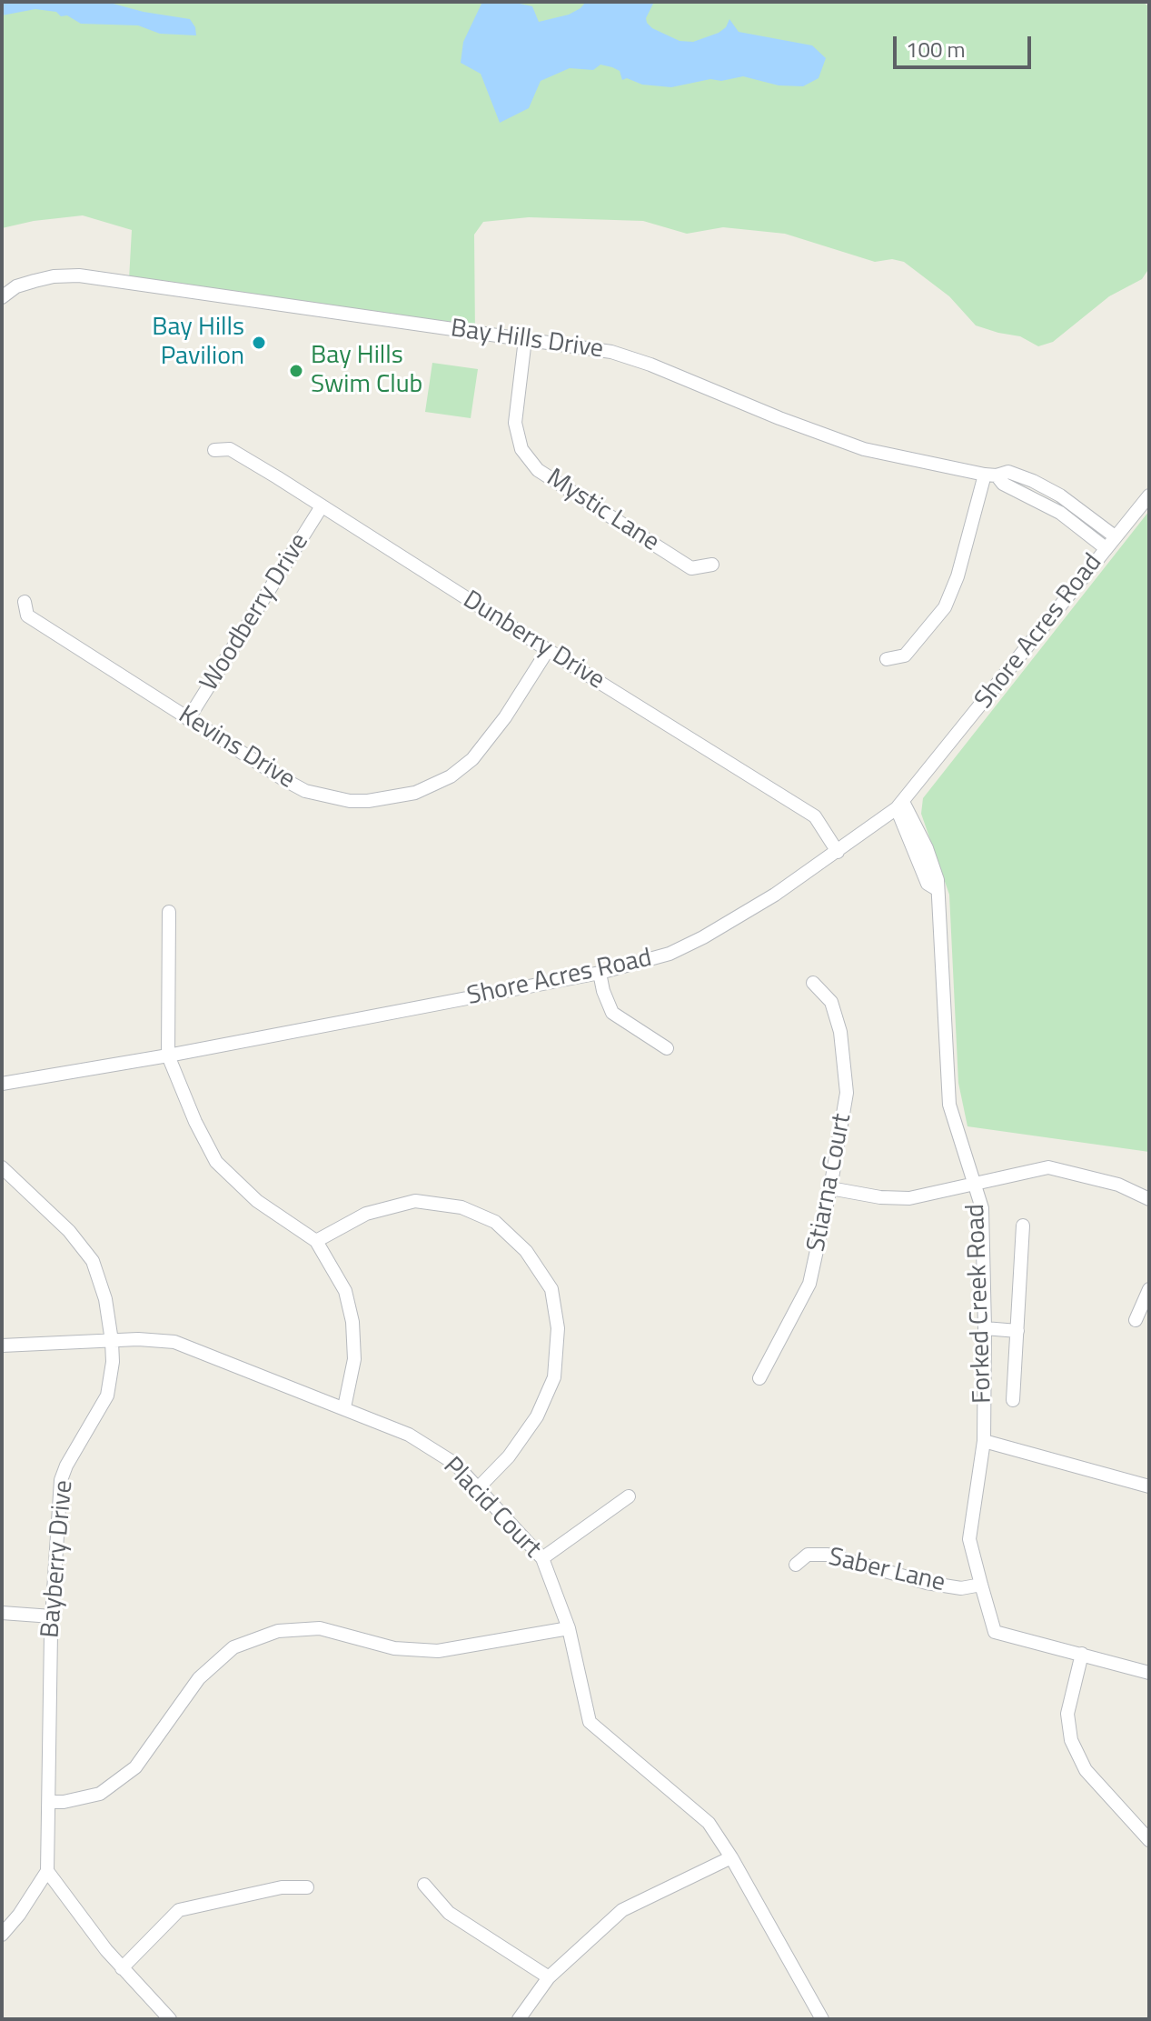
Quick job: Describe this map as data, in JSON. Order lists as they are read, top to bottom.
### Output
{
  "streets": {
    "street": [
      "Bay Hills Drive",
      "Mystic Lane",
      "Woodberry Drive",
      "Shore Acres Road",
      "Dunberry Drive",
      "Kevins Drive",
      "Stiarna Court",
      "Forked Creek Road",
      "Placid Court",
      "Bayberry Drive",
      "Saber Lane"
    ]
  },
  "crossings": [
    ["Bay Hills Drive", "Mystic Lane"],
    ["Bay Hills Drive", "Shore Acres Road"],
    ["Woodberry Drive", "Dunberry Drive"],
    ["Woodberry Drive", "Kevins Drive"],
    ["Shore Acres Road", "Dunberry Drive"],
    ["Shore Acres Road", "Forked Creek Road"],
    ["Dunberry Drive", "Kevins Drive"],
    ["Forked Creek Road", "Saber Lane"],
    ["Placid Court", "Bayberry Drive"]
  ],
  "places": ["Bay Hills Pavilion", "Bay Hills Swim Club"],
  "scale_bar": "100 m"
}
